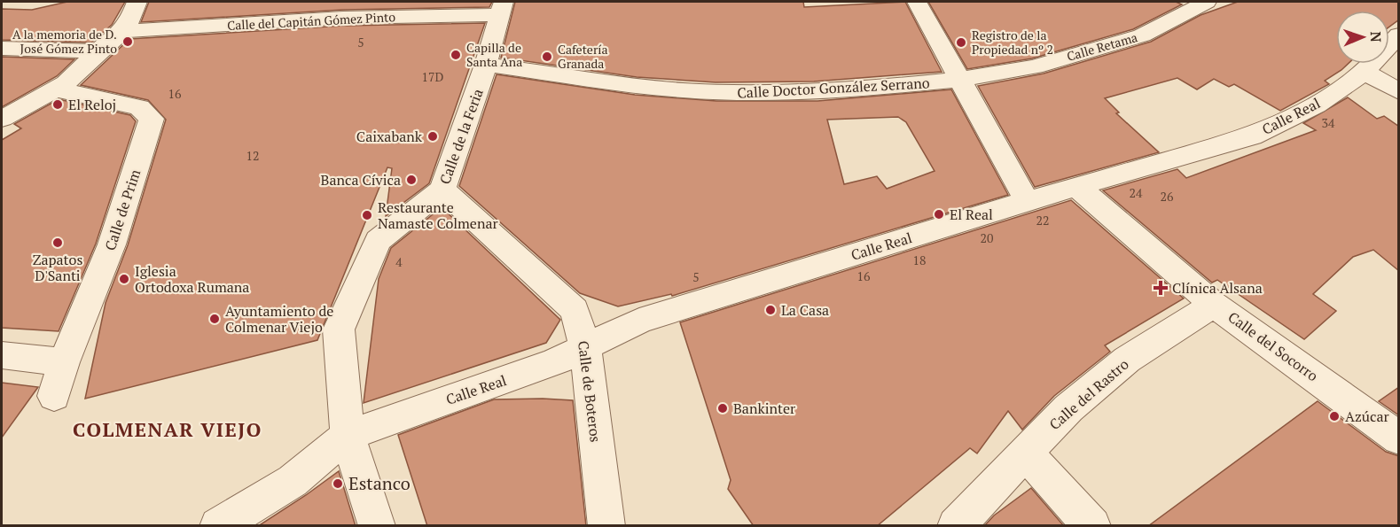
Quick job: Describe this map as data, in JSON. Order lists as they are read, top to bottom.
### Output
{
  "streets": {
    "street": [
      "Calle del Capitán Gómez Pinto",
      "Calle Retama",
      "Calle Doctor González Serrano",
      "Calle Real",
      "Calle de la Feria",
      "Calle de Prim",
      "Calle del Socorro",
      "Calle de Boteros",
      "Calle del Rastro"
    ]
  },
  "crossings": [
    ["Calle del Capitán Gómez Pinto", "Calle de la Feria"],
    ["Calle Retama", "Calle Doctor González Serrano"],
    ["Calle Doctor González Serrano", "Calle de la Feria"],
    ["Calle Real", "Calle de la Feria"],
    ["Calle Real", "Calle del Socorro"],
    ["Calle Real", "Calle de Boteros"],
    ["Calle de la Feria", "Calle de Boteros"],
    ["Calle del Socorro", "Calle del Rastro"]
  ],
  "districts": ["COLMENAR VIEJO"],
  "places": {
    "other": [
      "A la memoria de D. José Gómez Pinto",
      "Registro de la Propiedad nº 2",
      "Capilla de Santa Ana",
      "Cafetería Granada",
      "El Reloj",
      "Caixabank",
      "Banca Cívica",
      "El Real",
      "Restaurante Namaste Colmenar",
      "Zapatos D'Santi",
      "Iglesia Ortodoxa Rumana",
      "La Casa",
      "Ayuntamiento de Colmenar Viejo",
      "Bankinter",
      "Azúcar",
      "Estanco"
    ],
    "health": ["Clínica Alsana"]
  },
  "house_numbers": [
    "5",
    "17D",
    "16",
    "34",
    "12",
    "24",
    "26",
    "22",
    "20",
    "18",
    "4",
    "16",
    "5"
  ],
  "north": "right"
}
